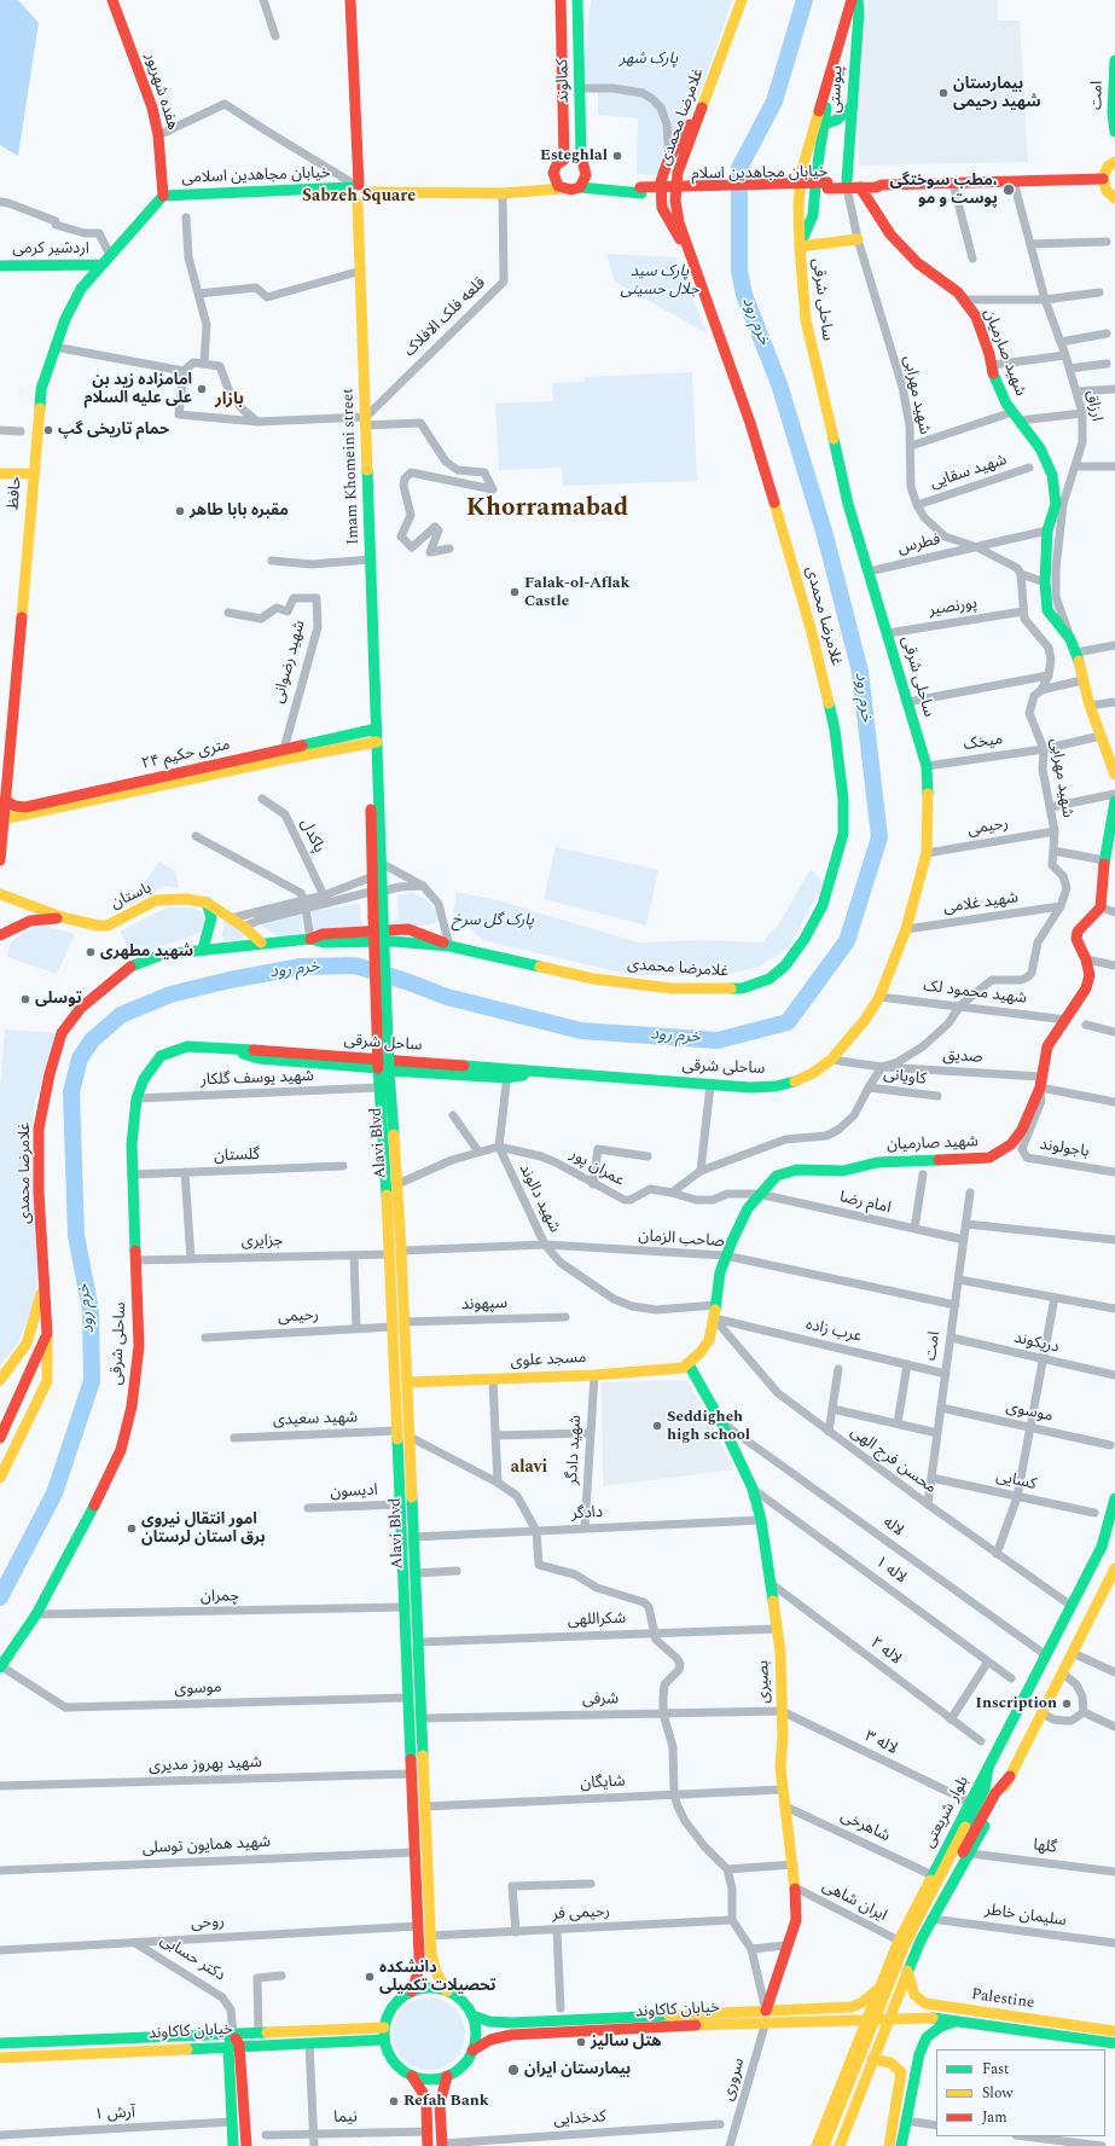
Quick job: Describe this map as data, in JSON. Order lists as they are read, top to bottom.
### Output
{
  "streets": {
    "main road": [
      "کمالوند",
      "پیوستی",
      "هفده شهریور",
      "امت",
      "غلامرضا محمدی",
      "خیابان مجاهدین اسلام",
      "خیابان مجاهدین اسلامی",
      "اردشیر کرمی",
      "ساحلی شرقی",
      "شهید صارمیان",
      "Imam Khomeini street",
      "حافظ",
      "۲۴ متری حکیم",
      "باستان",
      "ساحل شرقی",
      "Alavi Blvd",
      "مسجد علوی",
      "بصیری",
      "بلوار شریعتی",
      "دکتر حسابی",
      "Palestine",
      "خیابان کاکاوند"
    ],
    "street": [
      "قلعه فلک الافلاک",
      "شهید مهرابی",
      "ارزاق",
      "شهید سقایی",
      "فطرس",
      "پورنصیر",
      "شهید رضوانی",
      "میخک",
      "رحیمی",
      "پاکدل",
      "شهید غلامی",
      "شهید محمود لک",
      "صدیق",
      "کاویانی",
      "شهید یوسف گلکار",
      "باجولوند",
      "گلستان",
      "عمران پور",
      "شهید دالوند",
      "امام رضا",
      "صاحب الزمان",
      "جزایری",
      "سپهوند",
      "عرب زاده",
      "دریکوند",
      "موسوی",
      "شهید سعیدی",
      "شهید دادگر",
      "محسن فرج الهی",
      "کسایی",
      "ادیسون",
      "دادگر",
      "لاله",
      "لاله ۱",
      "چمران",
      "شکراللهی",
      "لاله ۲",
      "شرفی",
      "لاله ۳",
      "شهید بهروز مدیری",
      "شایگان",
      "شاهرخی",
      "شهید همایون توسلی",
      "گلها",
      "ایران شاهی",
      "رحیمی فر",
      "سلیمان خاطر",
      "روحی",
      "سروری",
      "آرش ۱",
      "نیما",
      "کدخدایی"
    ]
  },
  "crossings": [
    ["کمالوند", "خیابان مجاهدین اسلام"],
    ["پیوستی", "خیابان مجاهدین اسلام"],
    ["پیوستی", "شهید مهرابی"],
    ["هفده شهریور", "خیابان مجاهدین اسلامی"],
    ["هفده شهریور", "حافظ"],
    ["امت", "امام رضا"],
    ["امت", "صاحب الزمان"],
    ["امت", "عرب زاده"],
    ["امت", "دریکوند"],
    ["امت", "موسوی"],
    ["امت", "محسن فرج الهی"],
    ["امت", "کسایی"],
    ["غلامرضا محمدی", "باستان"],
    ["خیابان مجاهدین اسلام", "شهید صارمیان"],
    ["خیابان مجاهدین اسلام", "شهید مهرابی"],
    ["خیابان مجاهدین اسلام", "ارزاق"],
    ["خیابان مجاهدین اسلامی", "حافظ"],
    ["اردشیر کرمی", "حافظ"],
    ["ساحلی شرقی", "فطرس"],
    ["ساحلی شرقی", "پورنصیر"],
    ["ساحلی شرقی", "میخک"],
    ["ساحلی شرقی", "رحیمی"],
    ["ساحلی شرقی", "شهید غلامی"],
    ["ساحلی شرقی", "شهید محمود لک"],
    ["ساحلی شرقی", "ساحل شرقی"],
    ["ساحلی شرقی", "صدیق"],
    ["ساحلی شرقی", "شهید یوسف گلکار"],
    ["ساحلی شرقی", "گلستان"],
    ["ساحلی شرقی", "جزایری"],
    ["ساحلی شرقی", "موسوی"],
    ["ساحلی شرقی", "چمران"],
    ["قلعه فلک الافلاک", "Imam Khomeini street"],
    ["شهید صارمیان", "شهید مهرابی"],
    ["شهید صارمیان", "ارزاق"],
    ["شهید صارمیان", "شهید سقایی"],
    ["شهید صارمیان", "فطرس"],
    ["شهید صارمیان", "میخک"],
    ["شهید صارمیان", "شهید محمود لک"],
    ["شهید صارمیان", "صدیق"],
    ["شهید صارمیان", "باجولوند"],
    ["شهید صارمیان", "شهید دالوند"],
    ["شهید صارمیان", "امام رضا"],
    ["شهید صارمیان", "صاحب الزمان"],
    ["شهید صارمیان", "عرب زاده"],
    ["شهید صارمیان", "مسجد علوی"],
    ["شهید صارمیان", "محسن فرج الهی"],
    ["شهید صارمیان", "بصیری"],
    ["شهید مهرابی", "شهید سقایی"],
    ["شهید مهرابی", "فطرس"],
    ["شهید مهرابی", "پورنصیر"],
    ["شهید مهرابی", "میخک"],
    ["شهید مهرابی", "رحیمی"],
    ["شهید مهرابی", "شهید غلامی"],
    ["شهید مهرابی", "شهید محمود لک"],
    ["شهید مهرابی", "صدیق"],
    ["Imam Khomeini street", "۲۴ متری حکیم"],
    ["Imam Khomeini street", "Alavi Blvd"],
    ["شهید سقایی", "فطرس"],
    ["حافظ", "۲۴ متری حکیم"],
    ["شهید رضوانی", "۲۴ متری حکیم"],
    ["رحیمی", "Alavi Blvd"],
    ["شهید یوسف گلکار", "Alavi Blvd"],
    ["Alavi Blvd", "عمران پور"],
    ["Alavi Blvd", "صاحب الزمان"],
    ["Alavi Blvd", "جزایری"],
    ["Alavi Blvd", "سپهوند"],
    ["Alavi Blvd", "مسجد علوی"],
    ["Alavi Blvd", "موسوی"],
    ["Alavi Blvd", "شهید سعیدی"],
    ["Alavi Blvd", "ادیسون"],
    ["Alavi Blvd", "دادگر"],
    ["Alavi Blvd", "چمران"],
    ["Alavi Blvd", "شکراللهی"],
    ["Alavi Blvd", "شرفی"],
    ["Alavi Blvd", "شهید بهروز مدیری"],
    ["Alavi Blvd", "شایگان"],
    ["Alavi Blvd", "شهید همایون توسلی"],
    ["Alavi Blvd", "رحیمی فر"],
    ["Alavi Blvd", "روحی"],
    ["Alavi Blvd", "خیابان کاکاوند"],
    ["عمران پور", "شهید دالوند"],
    ["عمران پور", "امام رضا"],
    ["شهید دالوند", "صاحب الزمان"],
    ["عرب زاده", "محسن فرج الهی"],
    ["مسجد علوی", "شهید دادگر"],
    ["مسجد علوی", "بصیری"],
    ["شهید دادگر", "دادگر"],
    ["محسن فرج الهی", "بلوار شریعتی"],
    ["دادگر", "بصیری"],
    ["لاله", "بصیری"],
    ["لاله", "بلوار شریعتی"],
    ["لاله ۱", "بصیری"],
    ["شکراللهی", "بصیری"],
    ["لاله ۲", "بصیری"],
    ["بصیری", "شرفی"],
    ["بصیری", "لاله ۳"],
    ["بصیری", "شایگان"],
    ["بصیری", "شاهرخی"],
    ["بصیری", "ایران شاهی"],
    ["بصیری", "خیابان کاکاوند"],
    ["بصیری", "سروری"],
    ["شرفی", "لاله ۳"],
    ["لاله ۳", "بلوار شریعتی"],
    ["بلوار شریعتی", "شاهرخی"],
    ["بلوار شریعتی", "ایران شاهی"],
    ["بلوار شریعتی", "خیابان کاکاوند"],
    ["روحی", "دکتر حسابی"],
    ["دکتر حسابی", "خیابان کاکاوند"],
    ["دکتر حسابی", "آرش ۱"],
    ["Palestine", "خیابان کاکاوند"],
    ["خیابان کاکاوند", "سروری"]
  ],
  "districts": [
    "Sabzeh Square",
    "بازار",
    "Khorramabad",
    "alavi"
  ],
  "water": ["خرم رود"],
  "parks": ["پارک شهر", "پارک سید جلال حسینی", "پارک گل سرخ"],
  "places": [
    "بیمارستان شهید رحیمی",
    "Esteghlal",
    "مطب سوختگی، پوست و مو",
    "امامزاده زید بن علی علیه السلام",
    "حمام تاریخی گپ",
    "مقبره بابا طاهر",
    "Falak-ol-Aflak Castle",
    "شهید مطهری",
    "توسلی",
    "Seddigheh high school",
    "امور انتقال نیروی برق استان لرستان",
    "Inscription",
    "دانشکده تحصیلات تکمیلی",
    "هتل سالیز",
    "بیمارستان ایران",
    "Refah Bank"
  ],
  "legend": ["Fast", "Slow", "Jam"]
}
